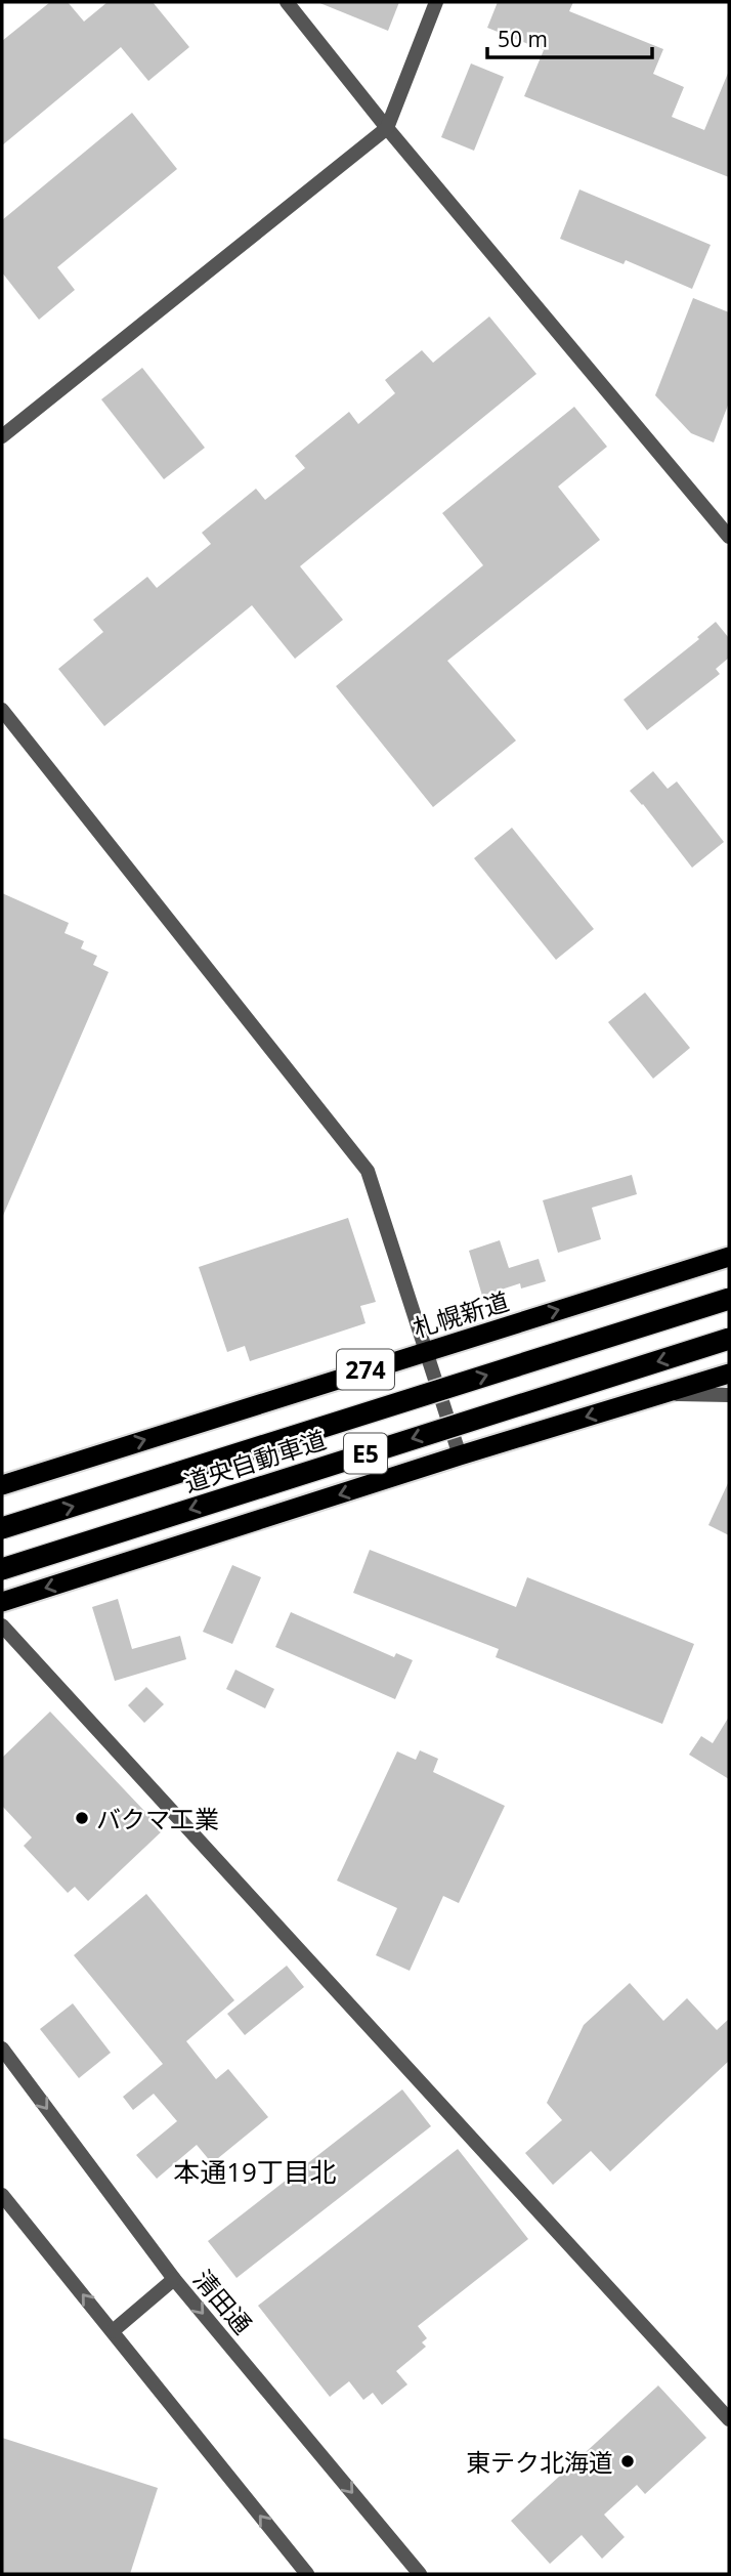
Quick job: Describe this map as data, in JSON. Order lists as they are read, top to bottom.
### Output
{
  "streets": {
    "highway": [
      "札幌新道",
      "274",
      "E5",
      "道央自動車道"
    ],
    "street": ["清田通"]
  },
  "districts": ["本通19丁目北"],
  "places": ["バクマ工業", "東テク北海道"],
  "scale_bar": "50 m"
}
